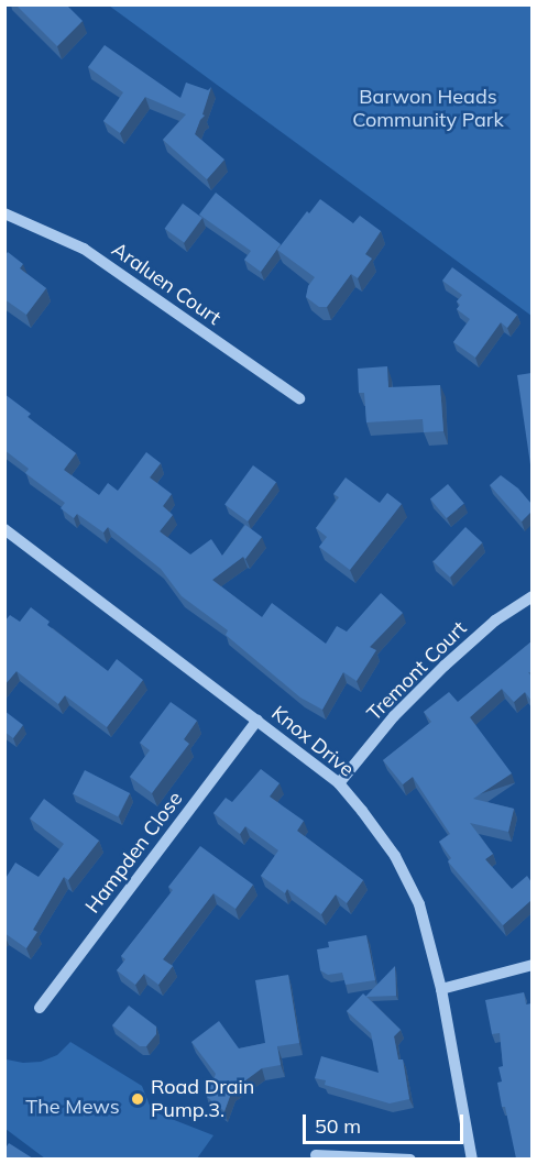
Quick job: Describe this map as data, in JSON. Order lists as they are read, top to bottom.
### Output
{
  "streets": {
    "street": [
      "Araluen Court",
      "Tremont Court",
      "Knox Drive",
      "Hampden Close"
    ]
  },
  "crossings": [
    ["Tremont Court", "Knox Drive"],
    ["Knox Drive", "Hampden Close"]
  ],
  "parks": ["Barwon Heads Community Park", "The Mews"],
  "places": ["Road Drain Pump.3."],
  "scale_bar": "50 m"
}
